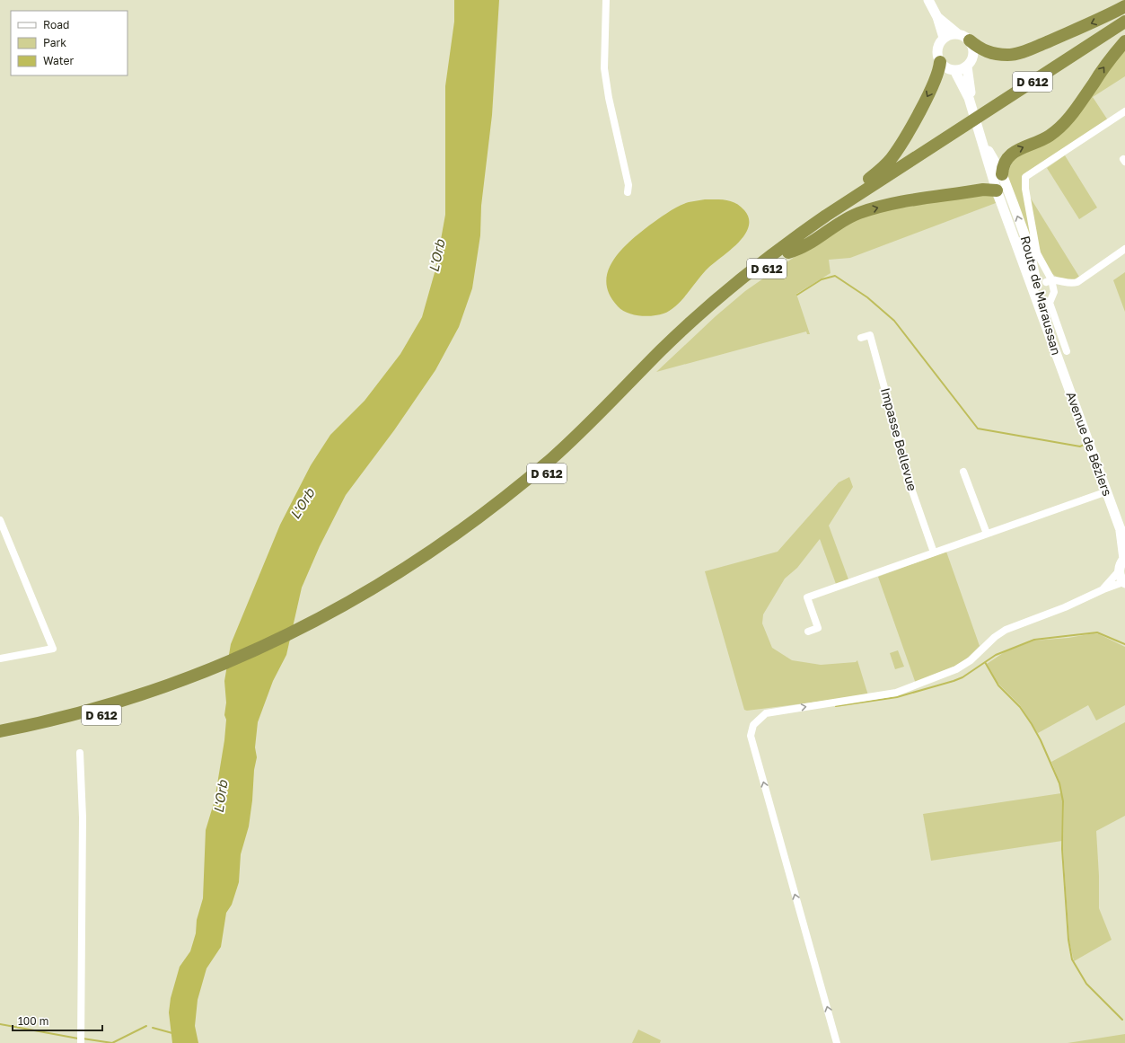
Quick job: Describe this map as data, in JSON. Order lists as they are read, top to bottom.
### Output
{
  "streets": {
    "highway": ["D 612"],
    "main road": ["Route de Maraussan", "Avenue de Béziers"],
    "street": ["Impasse Bellevue"]
  },
  "crossings": [
    ["Route de Maraussan", "Avenue de Béziers"]
  ],
  "water": ["L'Orb"],
  "legend": ["Road", "Park", "Water"],
  "scale_bar": "100 m"
}
